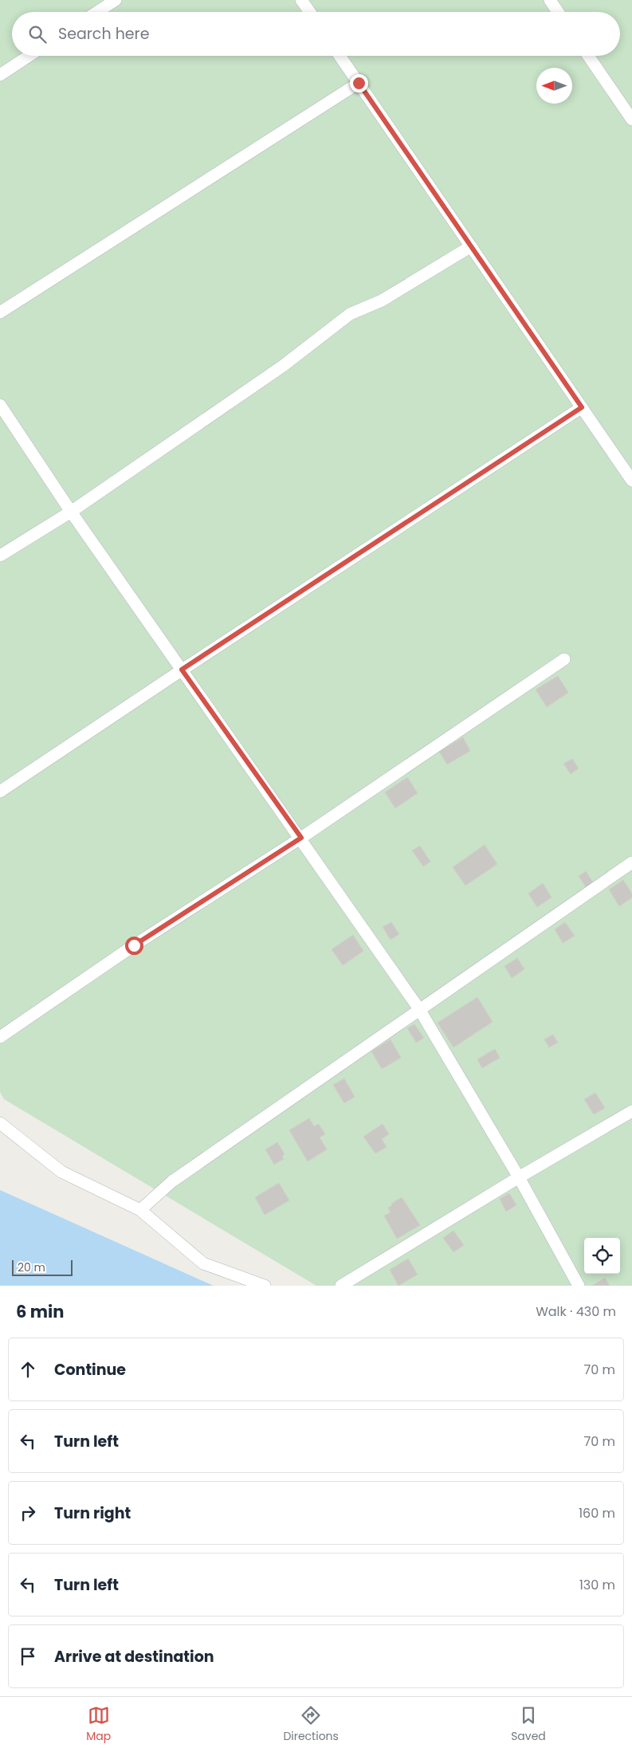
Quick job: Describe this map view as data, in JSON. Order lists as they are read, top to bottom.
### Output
{
  "scale_bar": "20 m",
  "north": "left",
  "page": {
    "search": "Search here",
    "scale": "20 m",
    "heading": ["6 min", "Walk · 430 m"],
    "list": [
      ["Continue", "70 m"],
      ["Turn left", "70 m"],
      ["Turn right", "160 m"],
      ["Turn left", "130 m"],
      "Arrive at destination"
    ],
    "nav": ["Map", "Directions", "Saved"]
  }
}
